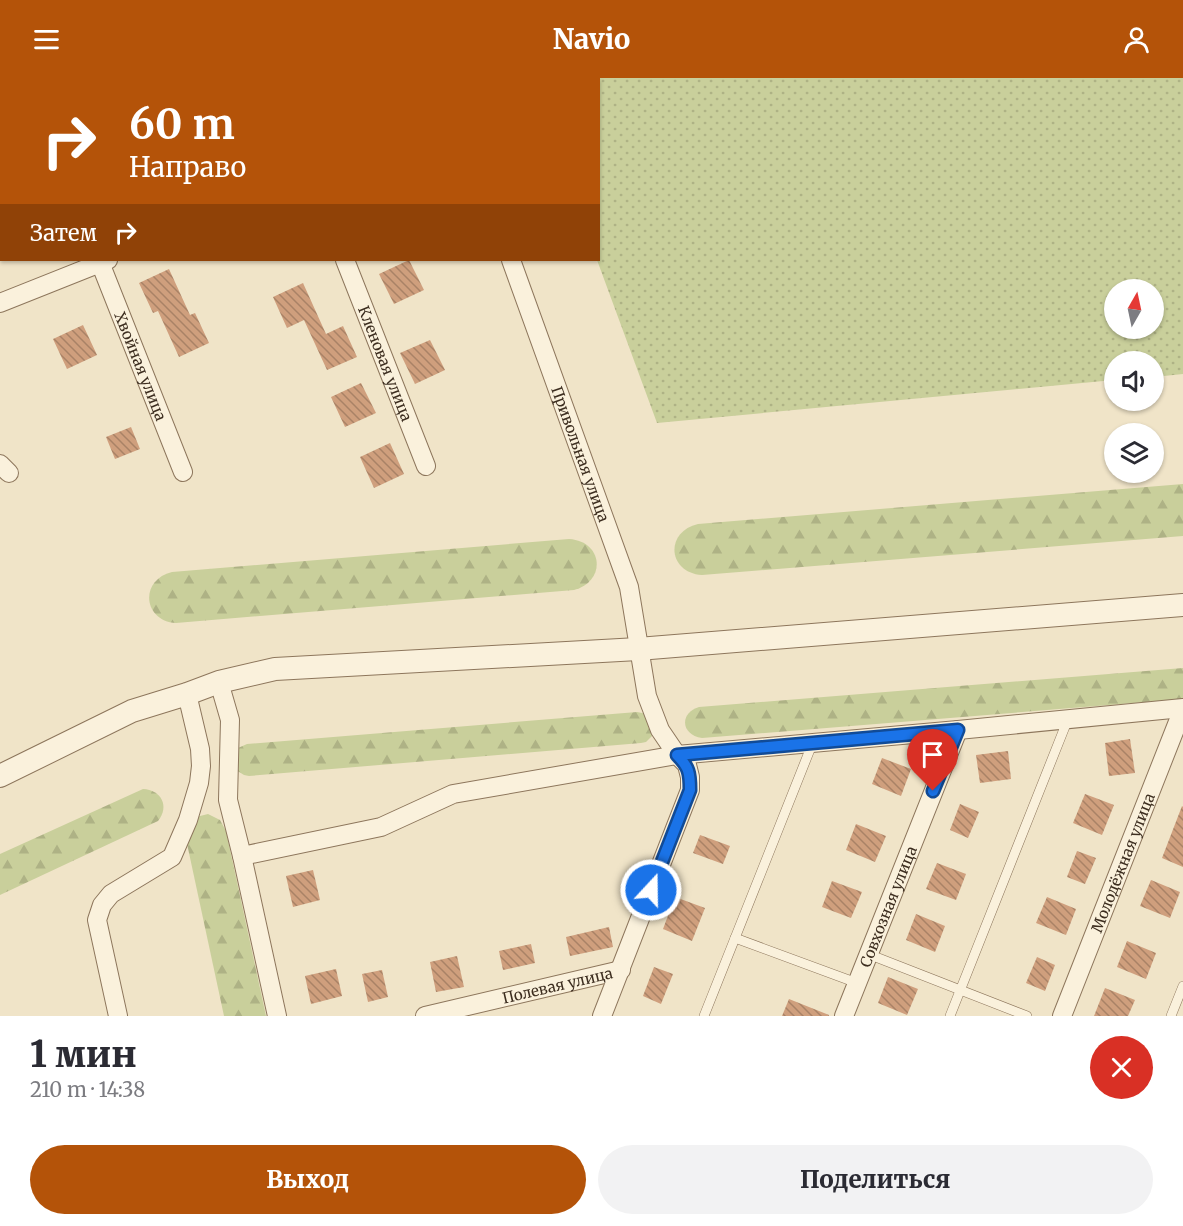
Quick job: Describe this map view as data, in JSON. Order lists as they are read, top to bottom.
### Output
{
  "streets": {
    "street": [
      "Кленовая улица",
      "Хвойная улица",
      "Привольная улица",
      "Молодёжная улица",
      "Совхозная улица",
      "Полевая улица"
    ]
  },
  "crossings": [
    ["Привольная улица", "Полевая улица"]
  ],
  "north": "top",
  "page": {
    "header": "Navio",
    "turn": ["60 m", "Направо"],
    "then": "Затем",
    "heading": ["1 мин", "210 m · 14:38"],
    "buttons": ["Выход", "Поделиться"]
  }
}
